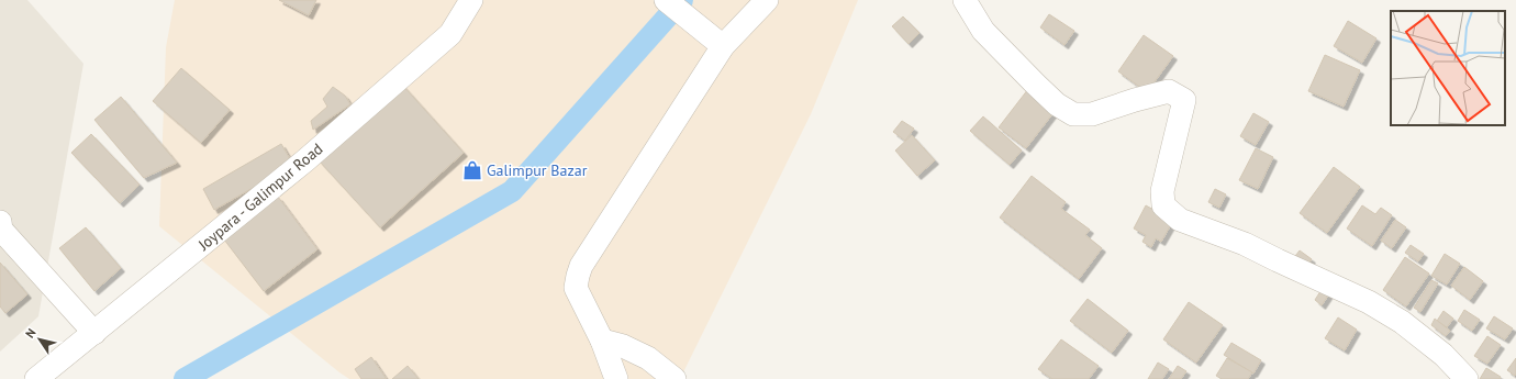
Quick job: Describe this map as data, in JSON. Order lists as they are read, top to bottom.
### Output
{
  "streets": {
    "street": ["Joypara - Galimpur Road"]
  },
  "places": {
    "shop": ["Galimpur Bazar"]
  },
  "north": "top left"
}
